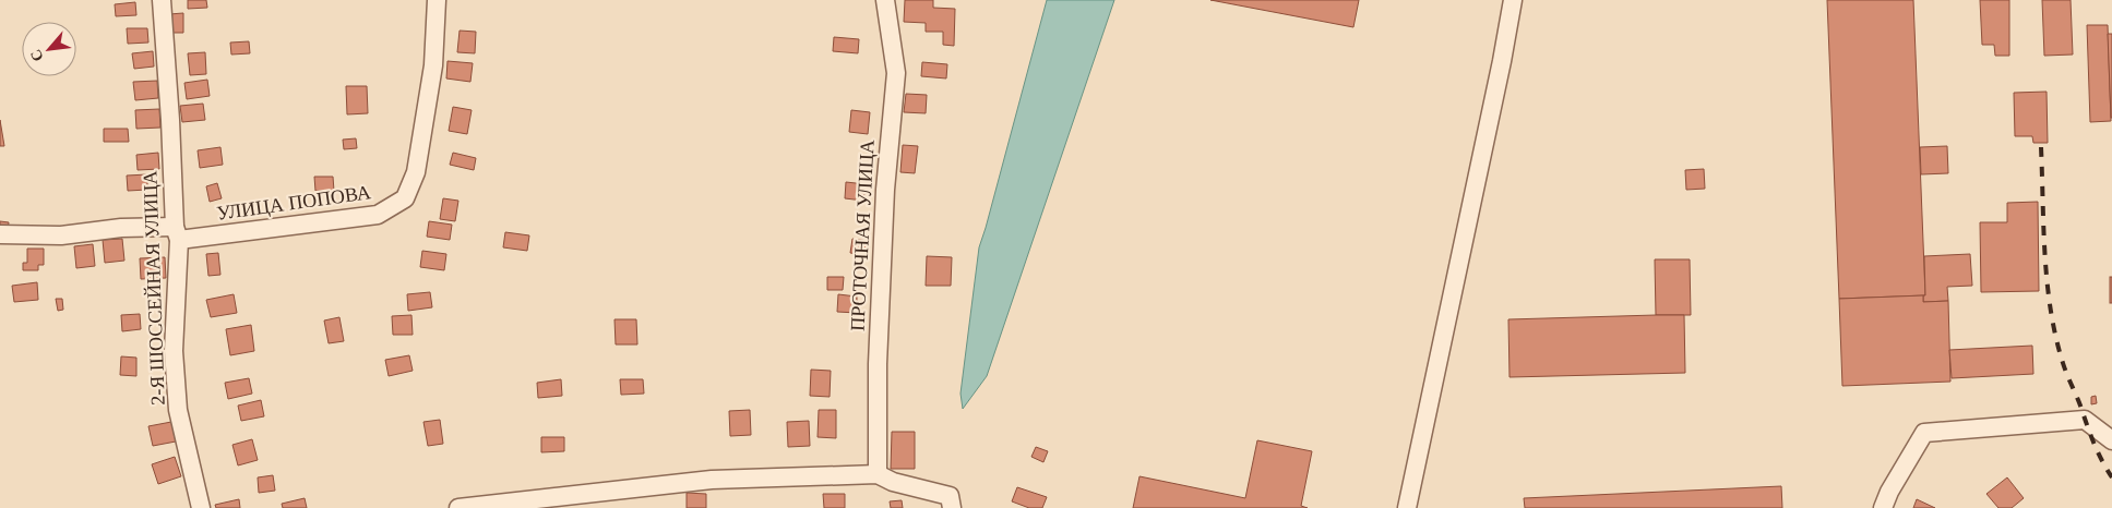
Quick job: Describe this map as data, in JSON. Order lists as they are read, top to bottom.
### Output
{
  "streets": {
    "street": ["УЛИЦА ПОПОВА", "ПРОТОЧНАЯ УЛИЦА", "2-Я ШОССЕЙНАЯ УЛИЦА"]
  },
  "crossings": [
    ["УЛИЦА ПОПОВА", "2-Я ШОССЕЙНАЯ УЛИЦА"]
  ],
  "north": "bottom left"
}
